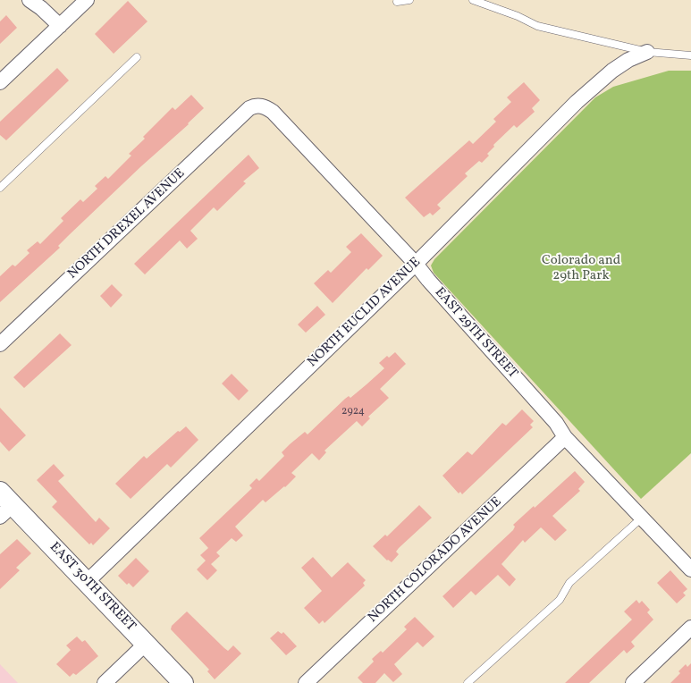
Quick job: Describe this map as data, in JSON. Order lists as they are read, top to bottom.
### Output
{
  "streets": {
    "main road": ["EAST 30TH STREET"],
    "street": [
      "NORTH DREXEL AVENUE",
      "NORTH EUCLID AVENUE",
      "EAST 29TH STREET",
      "NORTH COLORADO AVENUE"
    ]
  },
  "crossings": [
    ["NORTH DREXEL AVENUE", "EAST 29TH STREET"],
    ["NORTH EUCLID AVENUE", "EAST 29TH STREET"],
    ["NORTH EUCLID AVENUE", "EAST 30TH STREET"],
    ["EAST 29TH STREET", "NORTH COLORADO AVENUE"]
  ],
  "parks": ["Colorado and 29th Park"],
  "house_numbers": ["2924"]
}
